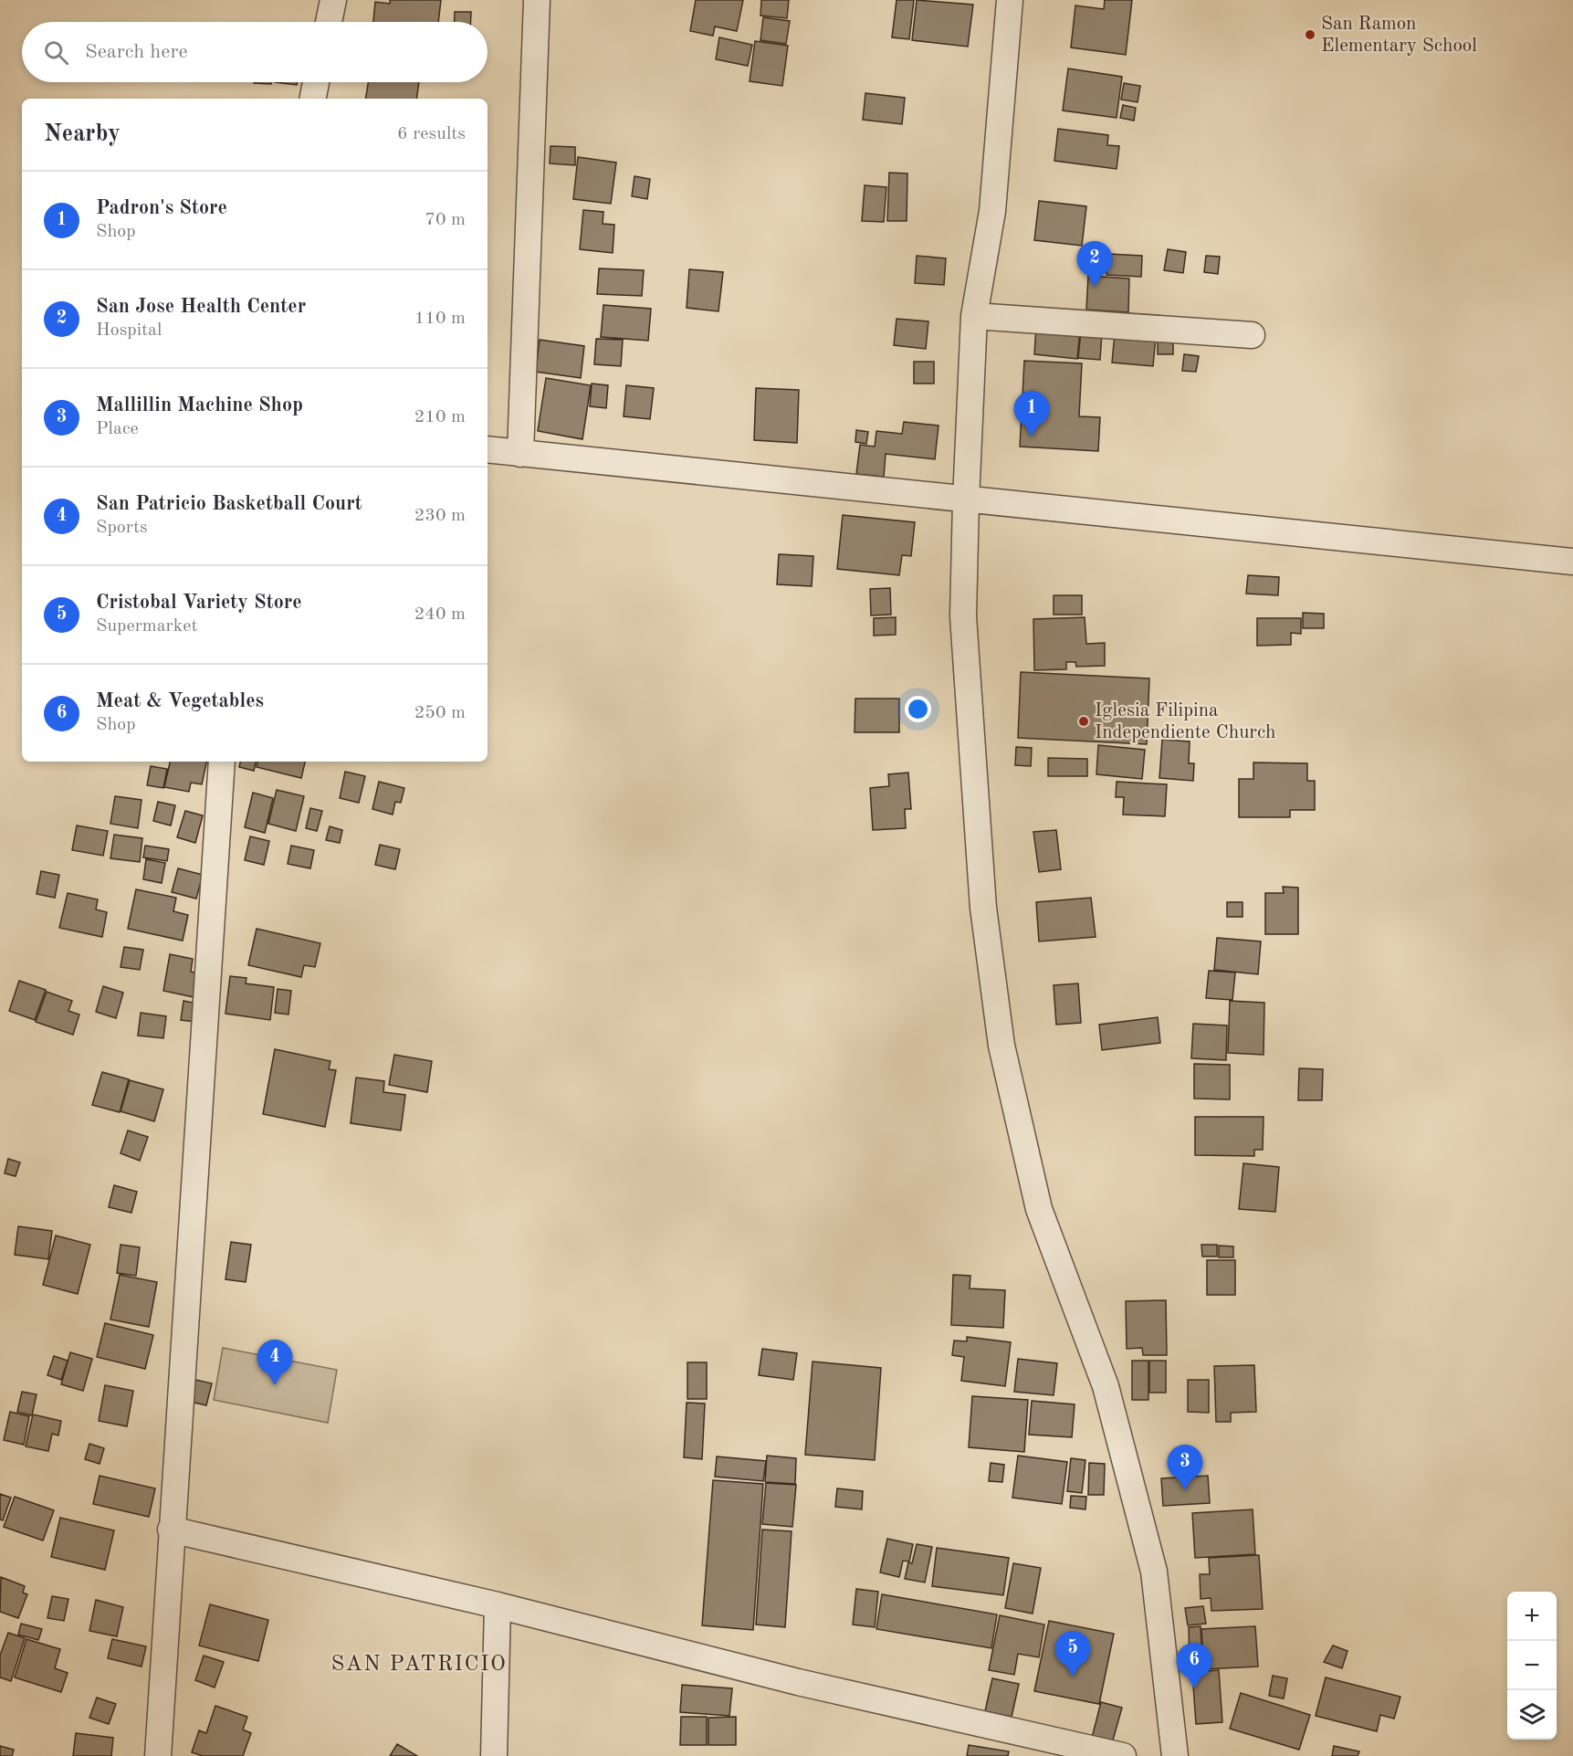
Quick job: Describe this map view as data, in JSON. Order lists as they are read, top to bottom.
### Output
{
  "districts": ["SAN PATRICIO"],
  "places": ["San Ramon Elementary School", "Iglesia Filipina Independiente Church"],
  "page": {
    "search": "Search here",
    "heading": ["Nearby", "6 results"],
    "list": [
      {
        "mark": "1",
        "name": "Padron's Store",
        "note": "Shop",
        "value": "70 m"
      },
      {
        "mark": "2",
        "name": "San Jose Health Center",
        "note": "Hospital",
        "value": "110 m"
      },
      {
        "mark": "3",
        "name": "Mallillin Machine Shop",
        "note": "Place",
        "value": "210 m"
      },
      {
        "mark": "4",
        "name": "San Patricio Basketball Court",
        "note": "Sports",
        "value": "230 m"
      },
      {
        "mark": "5",
        "name": "Cristobal Variety Store",
        "note": "Supermarket",
        "value": "240 m"
      },
      {
        "mark": "6",
        "name": "Meat & Vegetables",
        "note": "Shop",
        "value": "250 m"
      }
    ],
    "pins": [
      "2",
      "1",
      "4",
      "3",
      "5",
      "6"
    ],
    "map_buttons": ["+", "−"]
  }
}
